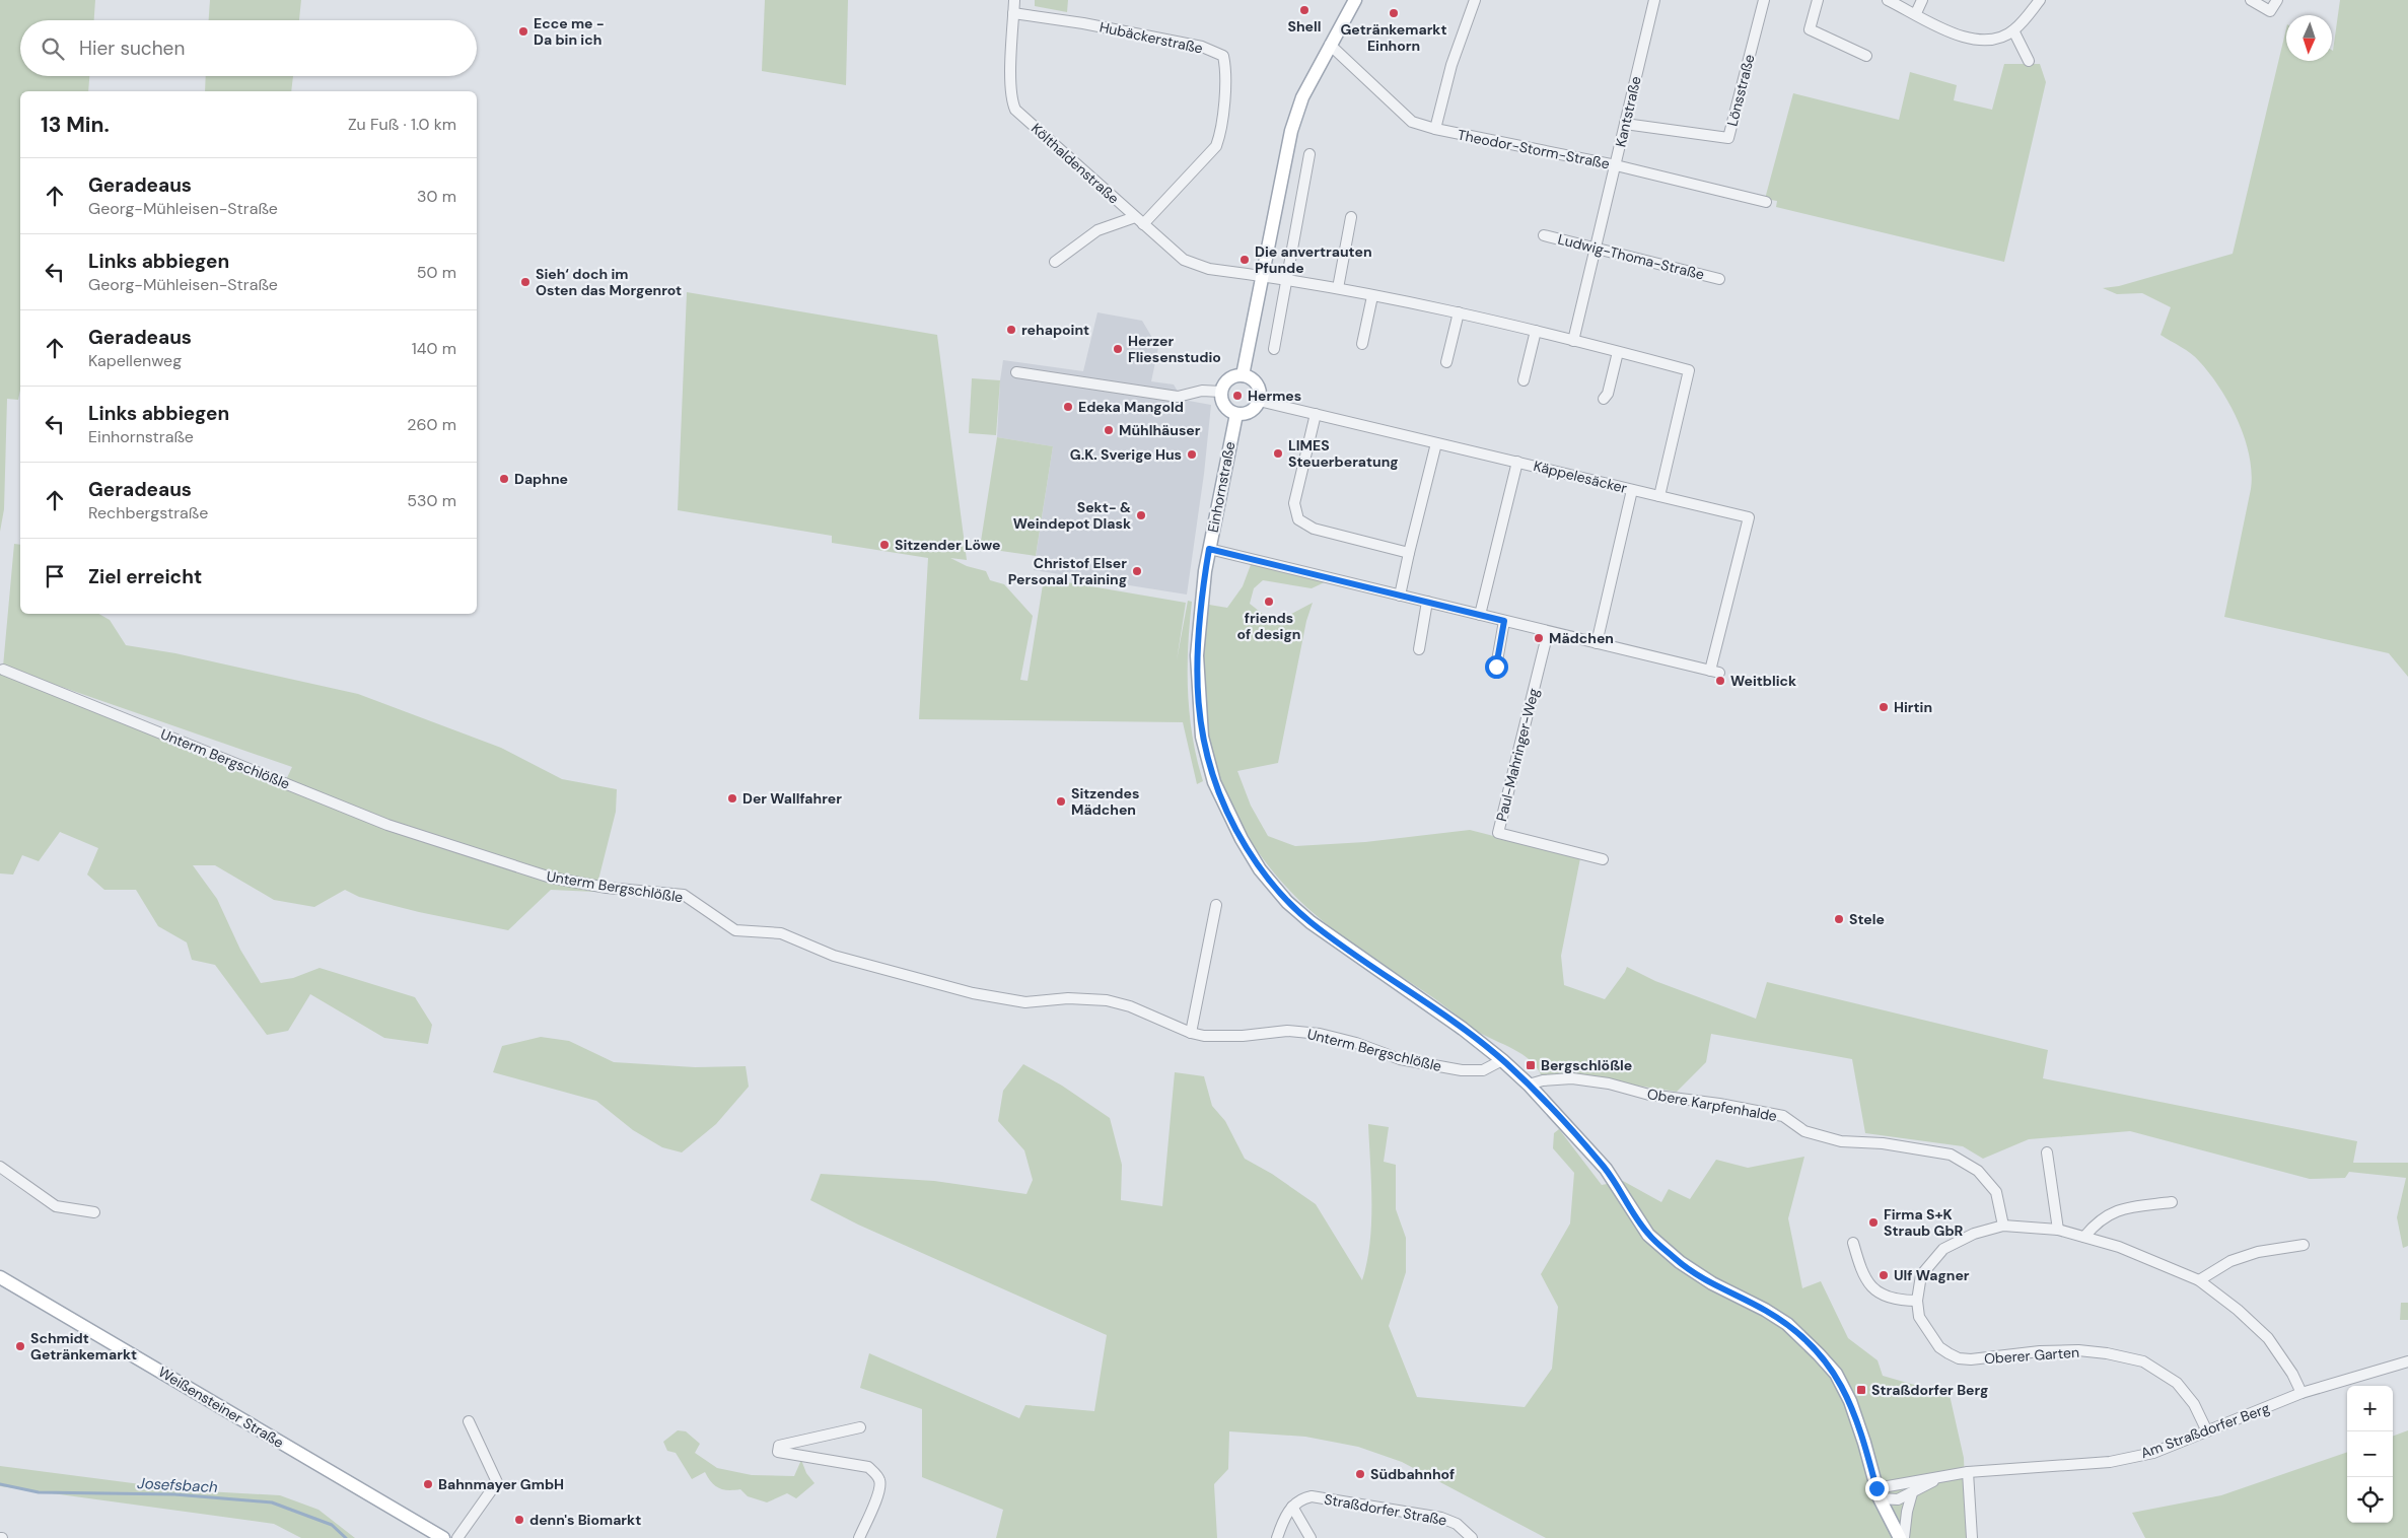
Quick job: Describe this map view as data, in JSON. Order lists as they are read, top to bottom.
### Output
{
  "streets": {
    "main road": ["Einhornstraße", "Weißensteiner Straße"],
    "street": [
      "Hubäckerstraße",
      "Lönsstraße",
      "Kantstraße",
      "Theodor-Storm-Straße",
      "Költhaldenstraße",
      "Ludwig-Thoma-Straße",
      "Käppelesäcker",
      "Paul-Mahringer-Weg",
      "Unterm Bergschlößle",
      "Obere Karpfenhalde",
      "Oberer Garten",
      "Am Straßdorfer Berg",
      "Straßdorfer Straße"
    ]
  },
  "crossings": [
    ["Hubäckerstraße", "Költhaldenstraße"],
    ["Lönsstraße", "Kantstraße"],
    ["Kantstraße", "Theodor-Storm-Straße"],
    ["Kantstraße", "Költhaldenstraße"],
    ["Kantstraße", "Ludwig-Thoma-Straße"],
    ["Költhaldenstraße", "Käppelesäcker"],
    ["Käppelesäcker", "Einhornstraße"],
    ["Einhornstraße", "Unterm Bergschlößle"],
    ["Einhornstraße", "Obere Karpfenhalde"],
    ["Einhornstraße", "Am Straßdorfer Berg"],
    ["Obere Karpfenhalde", "Oberer Garten"],
    ["Oberer Garten", "Am Straßdorfer Berg"]
  ],
  "water": ["Josefsbach"],
  "places": {
    "other": [
      "Shell",
      "Getränkemarkt Einhorn",
      "Ecce me - Da bin ich",
      "Die anvertrauten Pfunde",
      "Sieh‘ doch im Osten das Morgenrot",
      "rehapoint",
      "Herzer Fliesenstudio",
      "Hermes",
      "Edeka Mangold",
      "Mühlhäuser",
      "LIMES Steuerberatung",
      "G.K. Sverige Hus",
      "Daphne",
      "Sekt- & Weindepot Dlask",
      "Sitzender Löwe",
      "Christof Elser Personal Training",
      "friends of design",
      "Mädchen",
      "Weitblick",
      "Hirtin",
      "Der Wallfahrer",
      "Sitzendes Mädchen",
      "Stele",
      "Firma S+K Straub GbR",
      "Ulf Wagner",
      "Schmidt Getränkemarkt",
      "Südbahnhof",
      "Bahnmayer GmbH",
      "denn's Biomarkt"
    ],
    "transit": ["Bergschlößle", "Straßdorfer Berg"]
  },
  "north": "bottom",
  "page": {
    "search": "Hier suchen",
    "heading": ["13 Min.", "Zu Fuß · 1.0 km"],
    "list": [
      ["Geradeaus", "Georg-Mühleisen-Straße", "30 m"],
      ["Links abbiegen", "Georg-Mühleisen-Straße", "50 m"],
      ["Geradeaus", "Kapellenweg", "140 m"],
      ["Links abbiegen", "Einhornstraße", "260 m"],
      ["Geradeaus", "Rechbergstraße", "530 m"],
      "Ziel erreicht"
    ],
    "map_buttons": ["+", "−"]
  }
}
